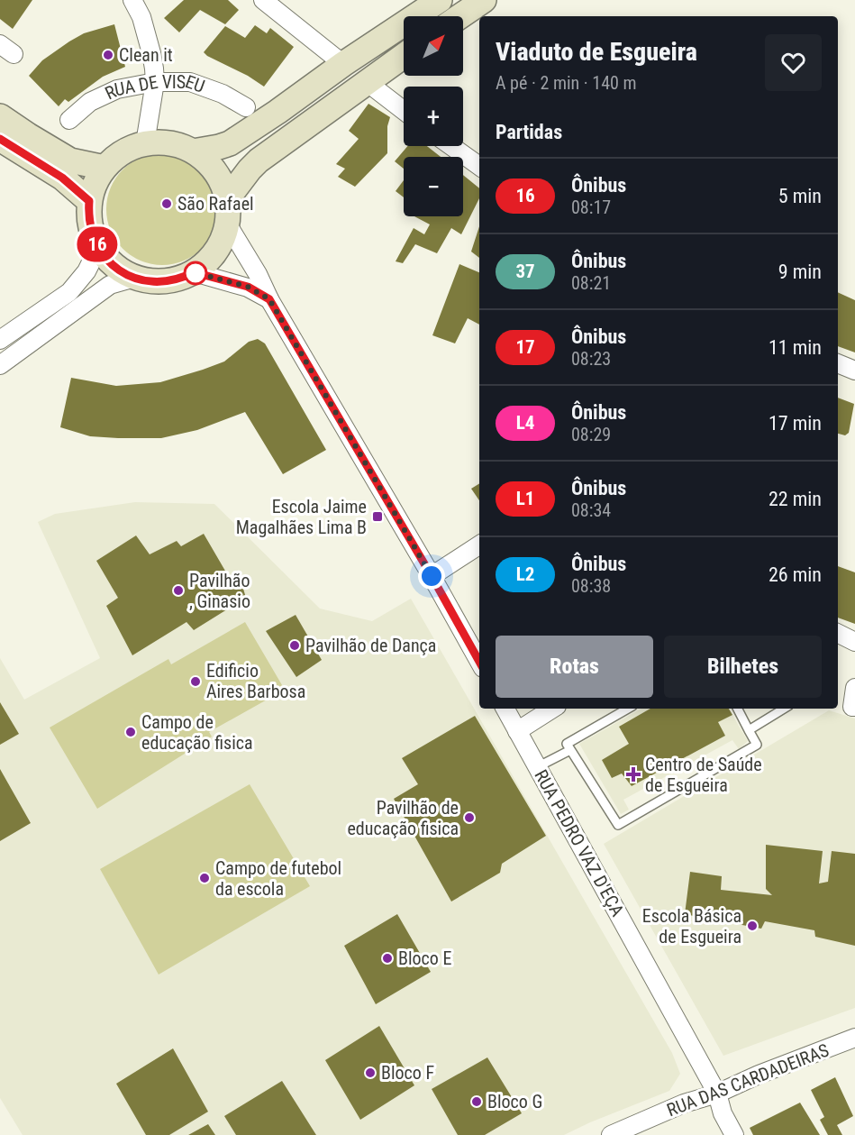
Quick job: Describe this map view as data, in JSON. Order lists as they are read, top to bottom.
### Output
{
  "streets": {
    "street": ["RUA DE VISEU", "RUA PEDRO VAZ D'EÇA", "RUA DAS CARDADEIRAS"]
  },
  "crossings": [
    ["RUA PEDRO VAZ D'EÇA", "RUA DAS CARDADEIRAS"]
  ],
  "places": {
    "other": [
      "Clean it",
      "São Rafael",
      "Pavilhão , Ginasio",
      "Pavilhão de Dança",
      "Edificio Aires Barbosa",
      "Campo de educação fisica",
      "Pavilhão de educação fisica",
      "Campo de futebol da escola",
      "Escola Básica de Esgueira",
      "Bloco E",
      "Bloco F",
      "Bloco G"
    ],
    "transit": ["Escola Jaime Magalhães Lima B"],
    "health": ["Centro de Saúde de Esgueira"]
  },
  "lines": ["bus line 16"],
  "north": "top right",
  "page": {
    "on_map": "16",
    "map_buttons": ["+", "−"],
    "heading": [
      ["Viaduto de Esgueira", "A pé · 2 min · 140 m"],
      "Partidas"
    ],
    "list": [
      {
        "mark": "16",
        "name": "Ônibus",
        "note": "08:17",
        "value": "5 min"
      },
      {
        "mark": "37",
        "name": "Ônibus",
        "note": "08:21",
        "value": "9 min"
      },
      {
        "mark": "17",
        "name": "Ônibus",
        "note": "08:23",
        "value": "11 min"
      },
      {
        "mark": "L4",
        "name": "Ônibus",
        "note": "08:29",
        "value": "17 min"
      },
      {
        "mark": "L1",
        "name": "Ônibus",
        "note": "08:34",
        "value": "22 min"
      },
      {
        "mark": "L2",
        "name": "Ônibus",
        "note": "08:38",
        "value": "26 min"
      }
    ],
    "buttons": ["Rotas", "Bilhetes"]
  }
}
